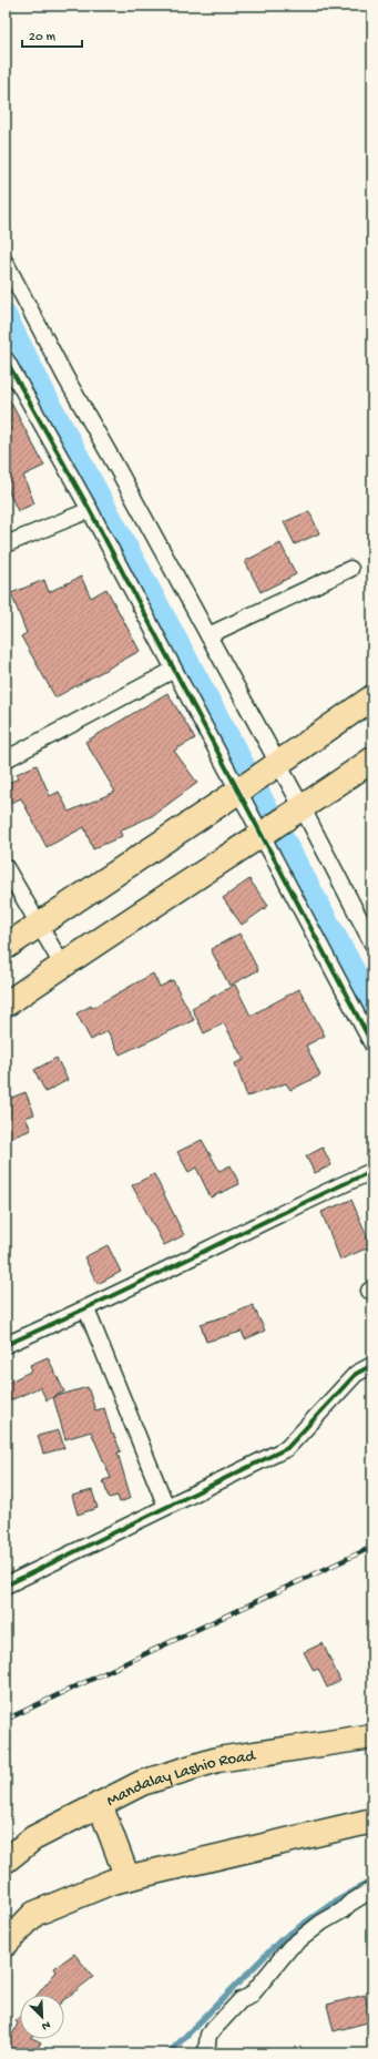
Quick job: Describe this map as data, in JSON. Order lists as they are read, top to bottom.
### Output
{
  "streets": {
    "main road": ["Mandalay Lashio Road"]
  },
  "scale_bar": "20 m",
  "north": "bottom right"
}
